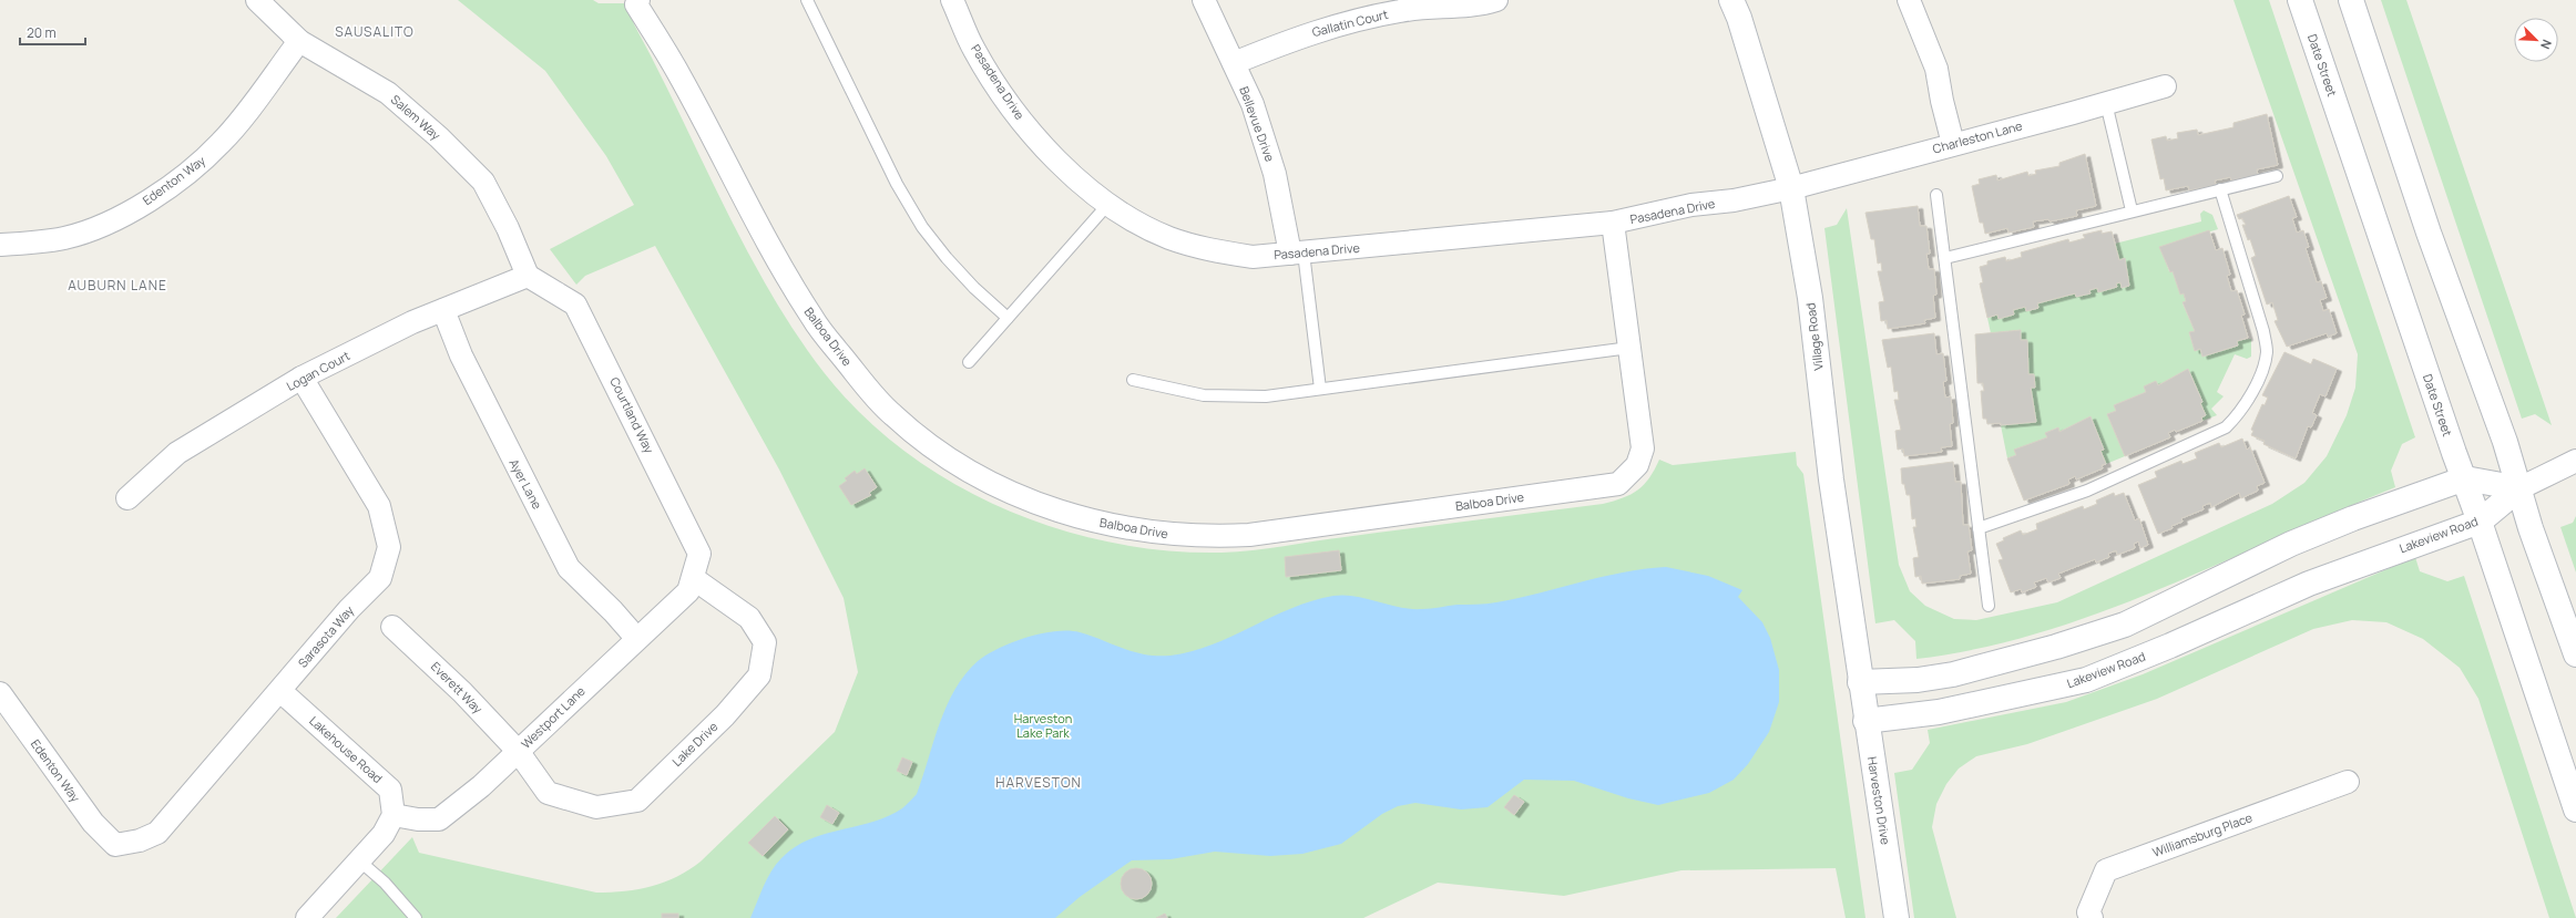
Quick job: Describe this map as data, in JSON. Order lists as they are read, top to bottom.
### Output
{
  "streets": {
    "street": [
      "Gallatin Court",
      "Date Street",
      "Pasadena Drive",
      "Salem Way",
      "Bellevue Drive",
      "Charleston Lane",
      "Edenton Way",
      "Balboa Drive",
      "Village Road",
      "Logan Court",
      "Courtland Way",
      "Ayer Lane",
      "Lakeview Road",
      "Sarasota Way",
      "Everett Way",
      "Westport Lane",
      "Lake Drive",
      "Lakehouse Road",
      "Harveston Drive",
      "Williamsburg Place"
    ]
  },
  "crossings": [
    ["Gallatin Court", "Bellevue Drive"],
    ["Date Street", "Lakeview Road"],
    ["Pasadena Drive", "Bellevue Drive"],
    ["Pasadena Drive", "Charleston Lane"],
    ["Pasadena Drive", "Balboa Drive"],
    ["Pasadena Drive", "Village Road"],
    ["Salem Way", "Edenton Way"],
    ["Salem Way", "Logan Court"],
    ["Salem Way", "Courtland Way"],
    ["Charleston Lane", "Village Road"],
    ["Edenton Way", "Sarasota Way"],
    ["Village Road", "Harveston Drive"],
    ["Logan Court", "Courtland Way"],
    ["Logan Court", "Ayer Lane"],
    ["Logan Court", "Sarasota Way"],
    ["Courtland Way", "Westport Lane"],
    ["Courtland Way", "Lake Drive"],
    ["Ayer Lane", "Westport Lane"],
    ["Lakeview Road", "Harveston Drive"],
    ["Sarasota Way", "Lakehouse Road"],
    ["Everett Way", "Westport Lane"],
    ["Everett Way", "Lake Drive"],
    ["Westport Lane", "Lake Drive"],
    ["Westport Lane", "Lakehouse Road"]
  ],
  "districts": ["SAUSALITO", "AUBURN LANE", "HARVESTON"],
  "parks": ["Harveston Lake Park"],
  "scale_bar": "20 m",
  "north": "bottom right"
}
